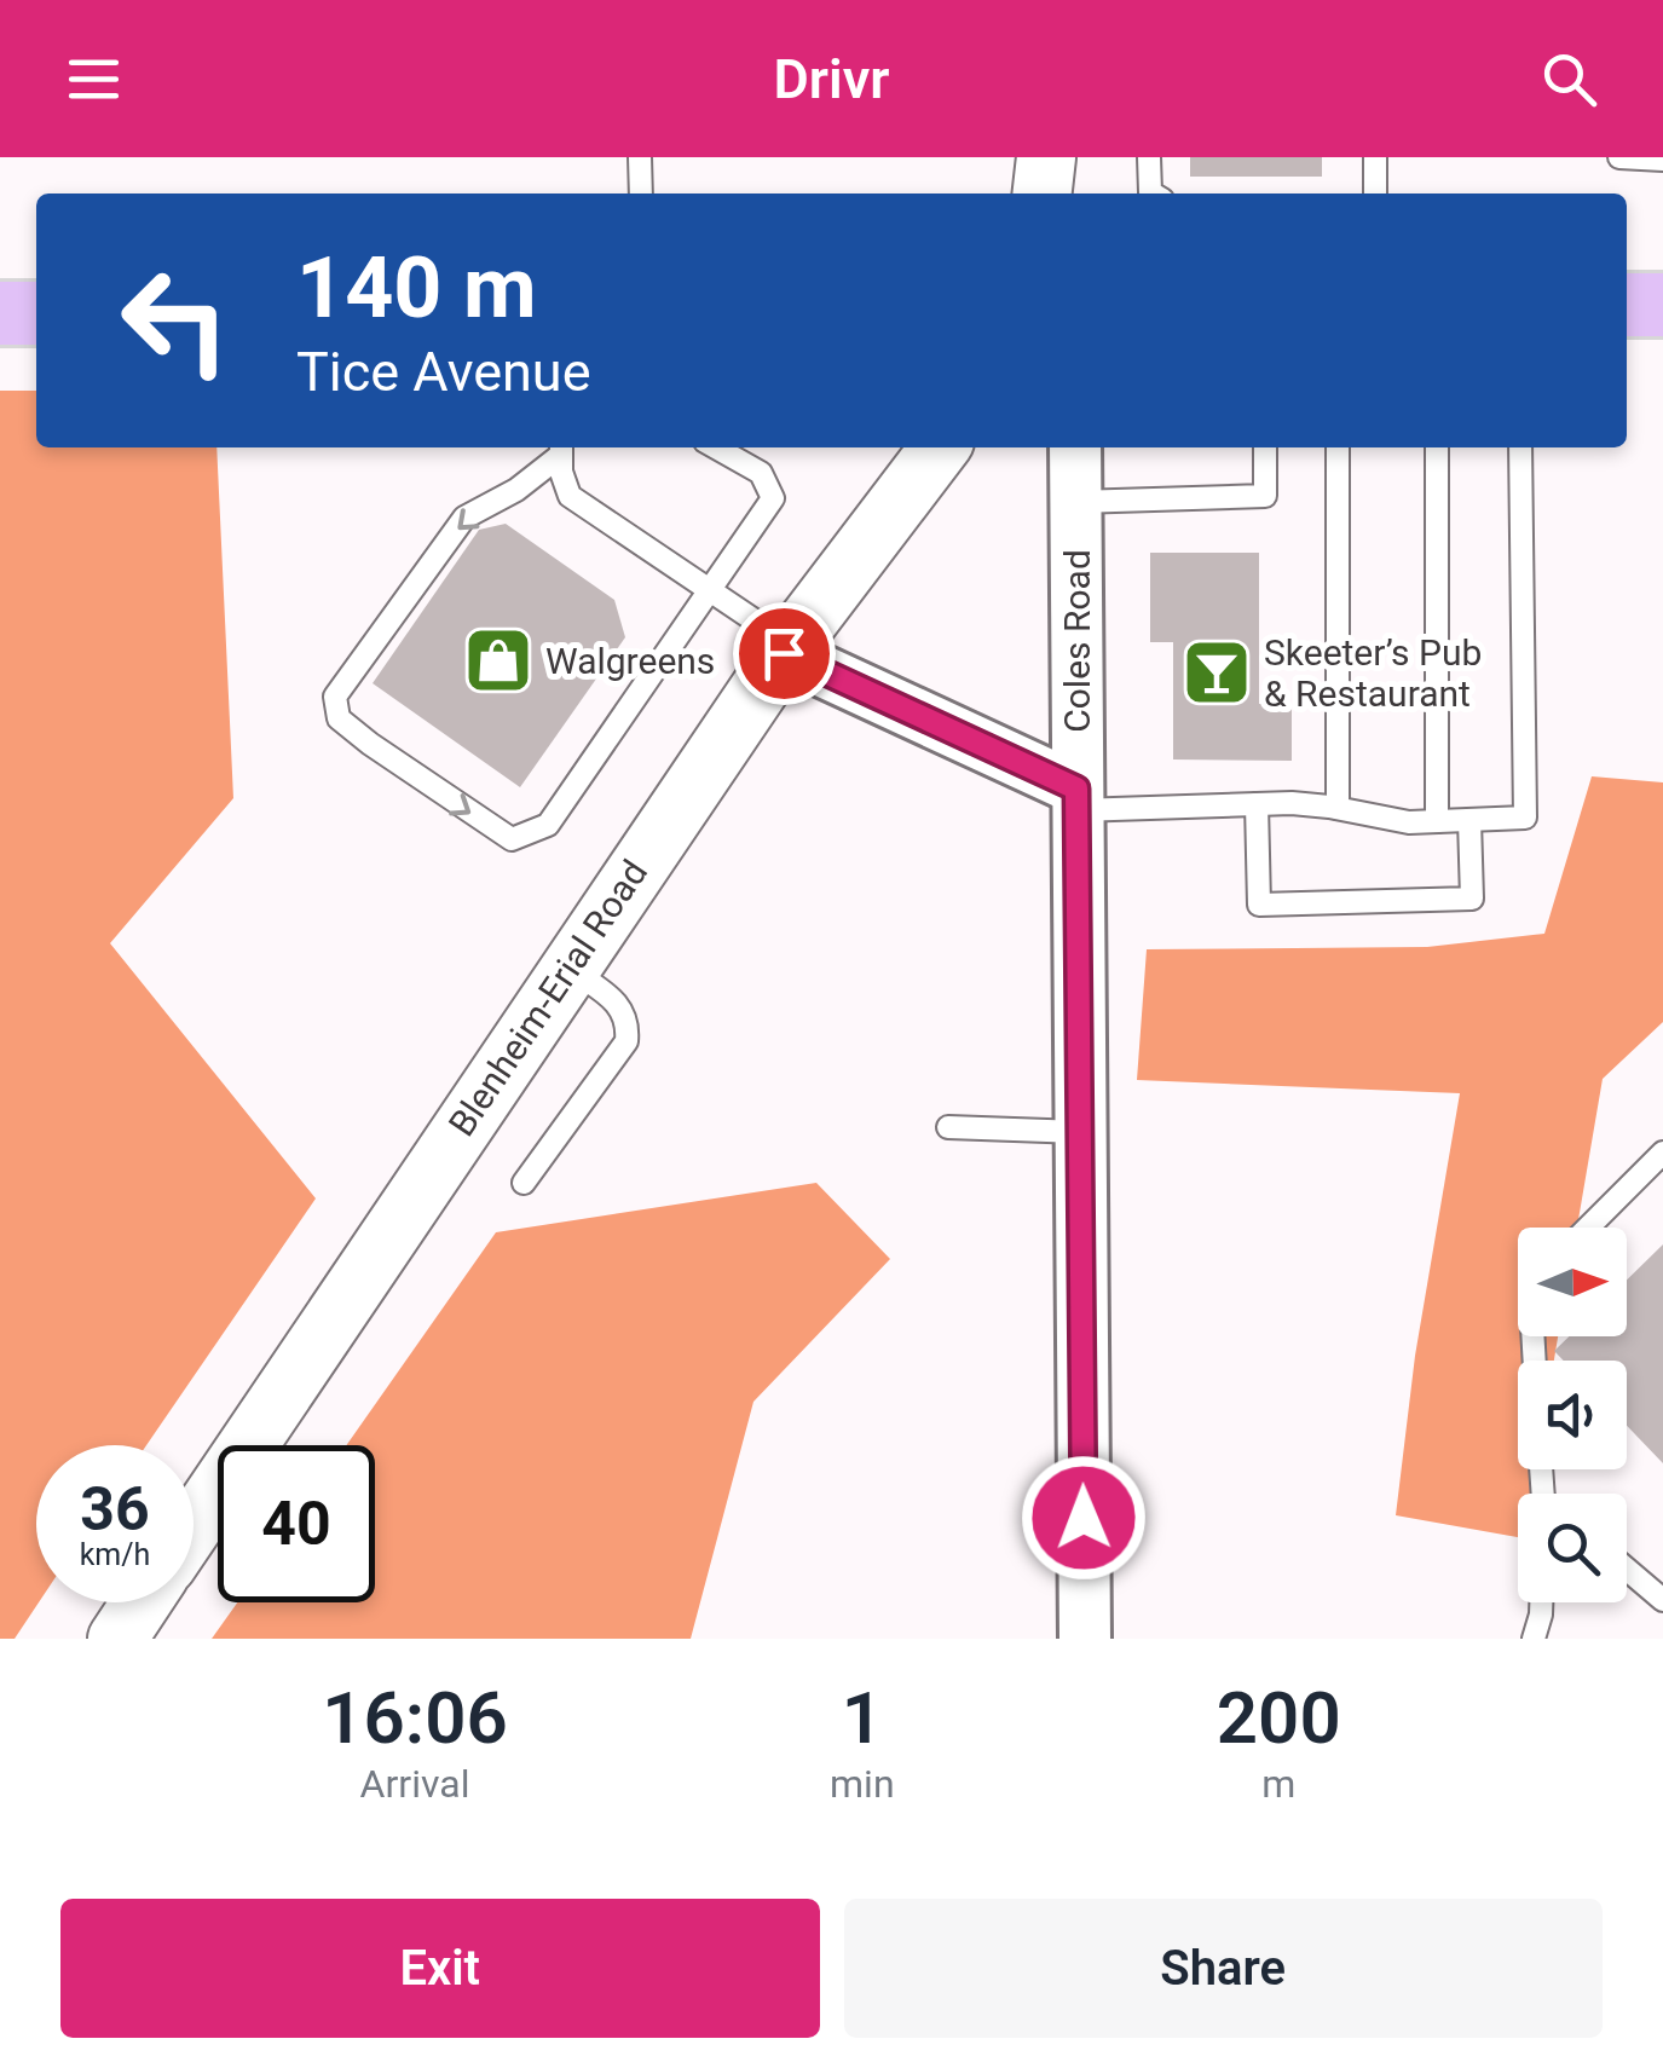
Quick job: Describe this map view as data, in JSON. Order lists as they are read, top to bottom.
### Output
{
  "streets": {
    "main road": ["Blenheim-Erial Road"],
    "street": ["Coles Road"]
  },
  "places": {
    "shop": ["Walgreens"],
    "bar": ["Skeeter’s Pub & Restaurant"]
  },
  "north": "right",
  "page": {
    "header": "Drivr",
    "turn": ["140 m", "Tice Avenue"],
    "speed": "36 km/h",
    "limit": "40",
    "eta": [
      "16:06",
      "Arrival",
      "1",
      "min",
      "200",
      "m"
    ],
    "buttons": ["Exit", "Share"]
  }
}
